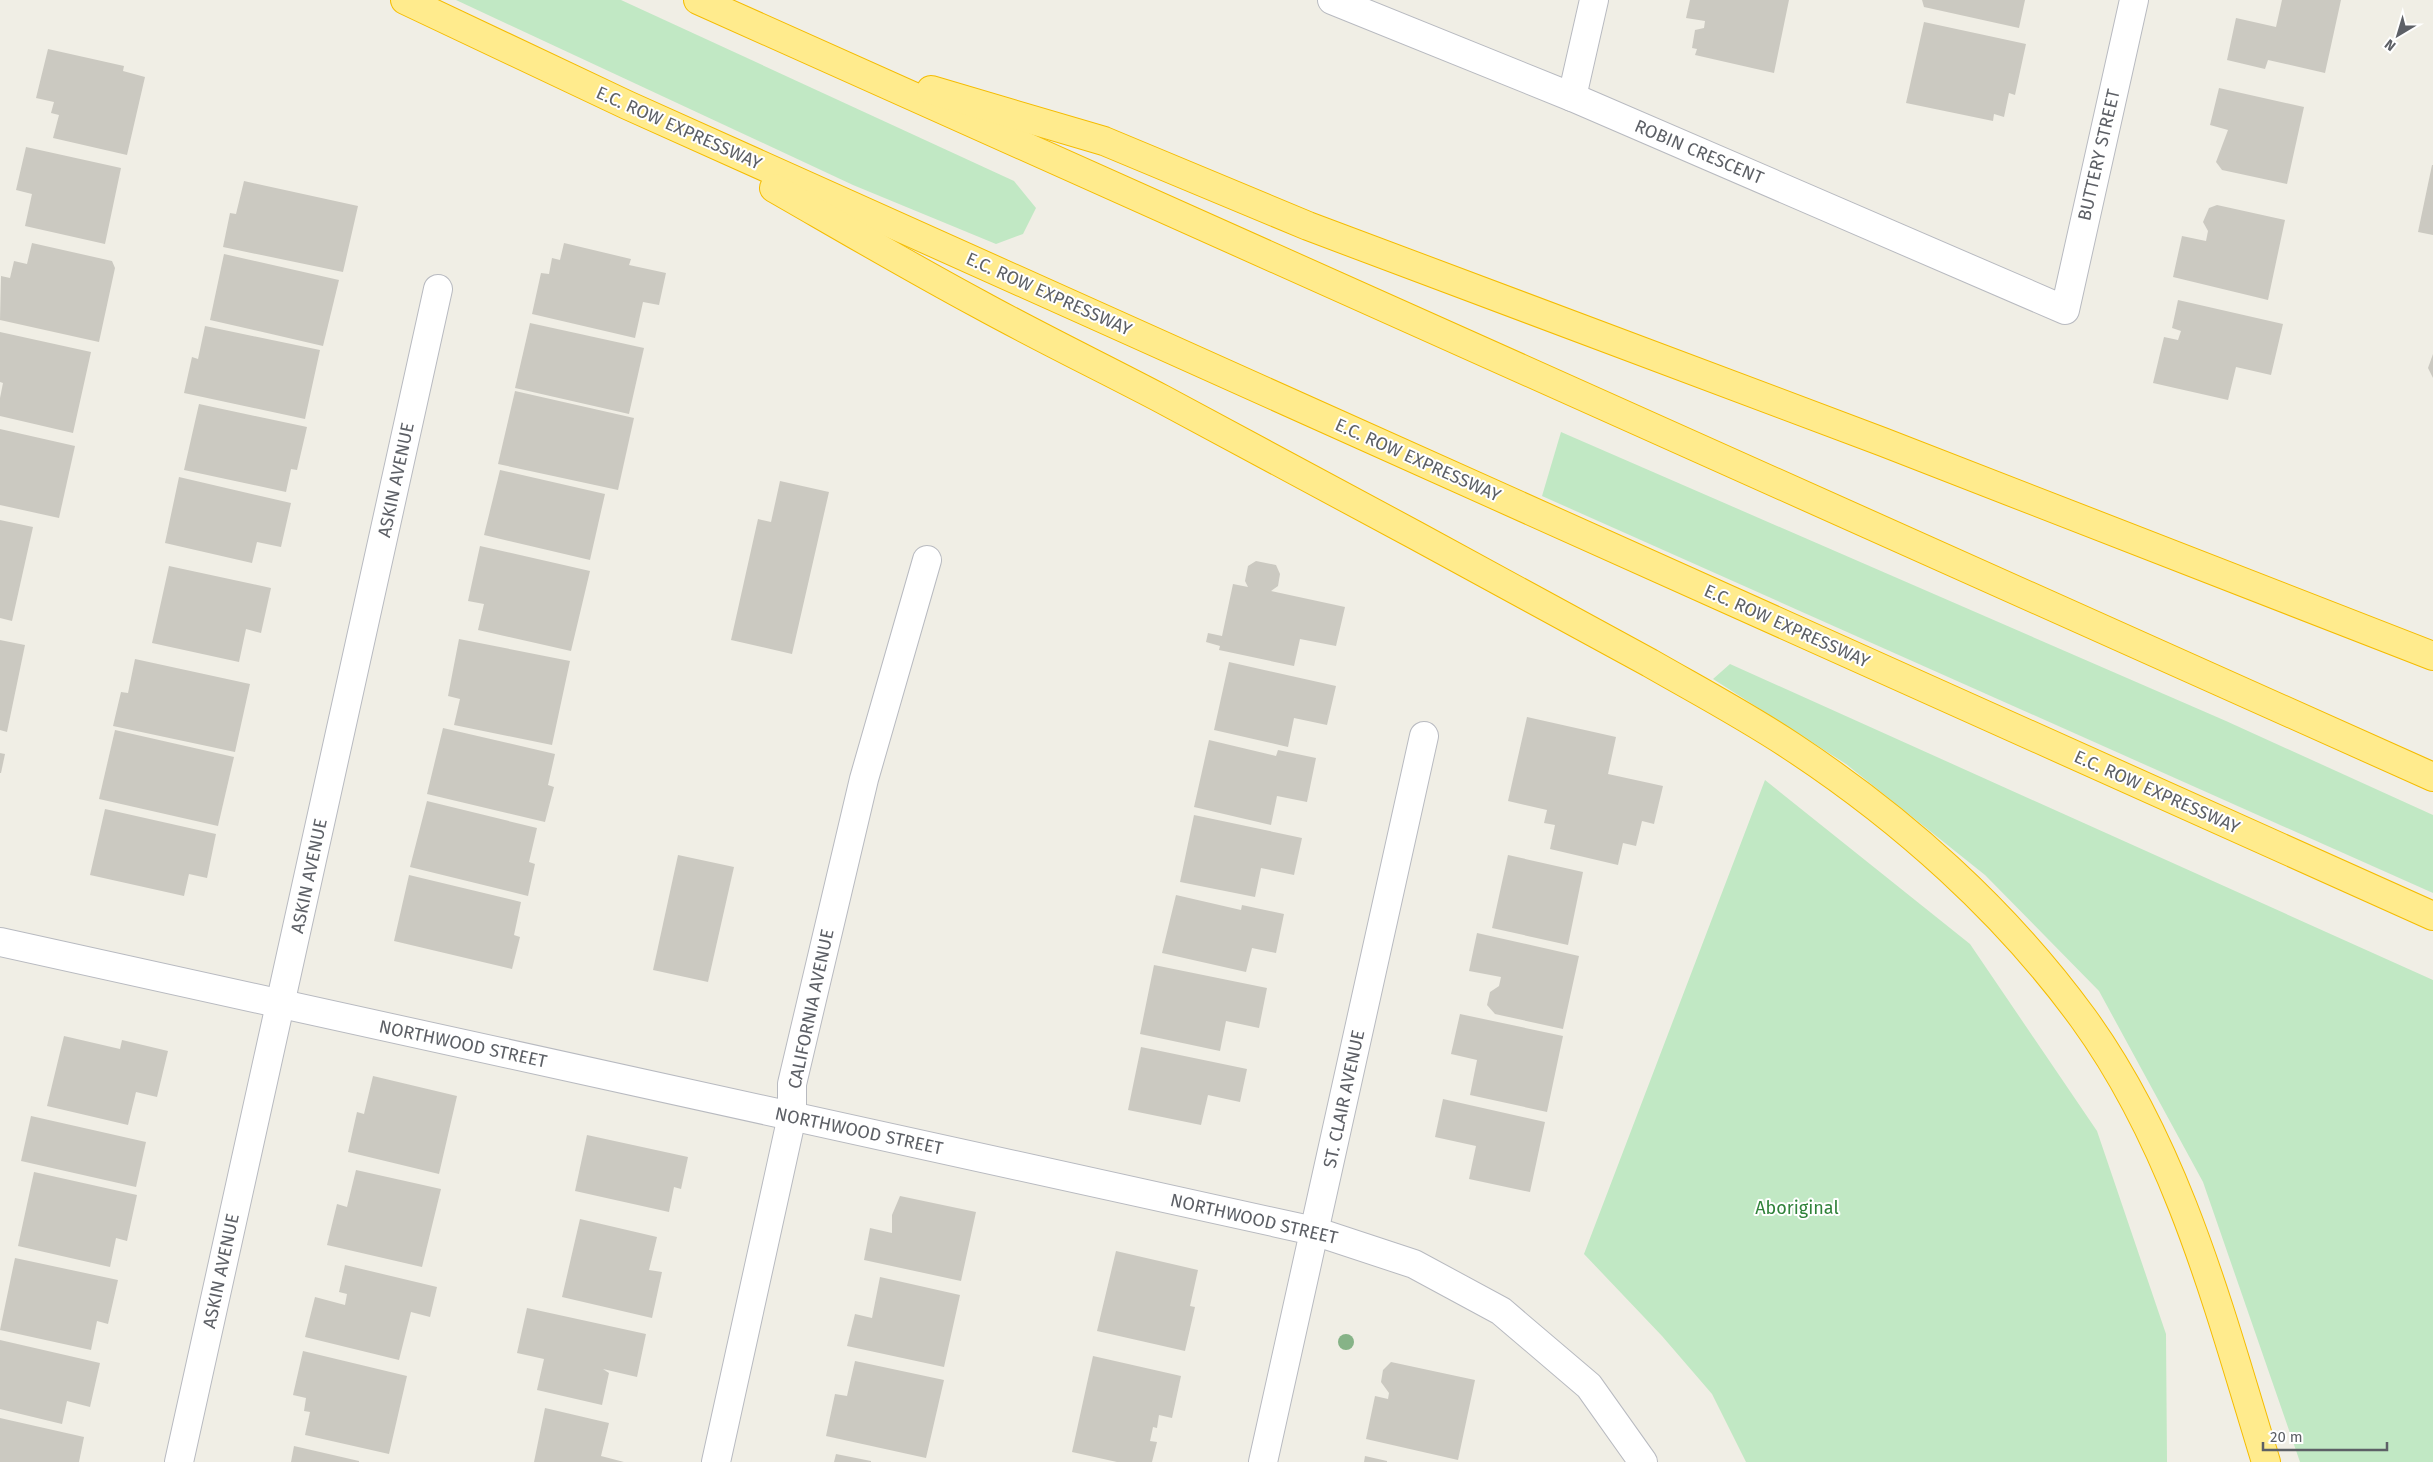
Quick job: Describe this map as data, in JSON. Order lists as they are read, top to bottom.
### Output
{
  "streets": {
    "highway": ["E.C. ROW EXPRESSWAY"],
    "street": [
      "ROBIN CRESCENT",
      "BUTTERY STREET",
      "ASKIN AVENUE",
      "CALIFORNIA AVENUE",
      "NORTHWOOD STREET",
      "ST. CLAIR AVENUE"
    ]
  },
  "crossings": [
    ["ROBIN CRESCENT", "BUTTERY STREET"],
    ["ASKIN AVENUE", "NORTHWOOD STREET"],
    ["CALIFORNIA AVENUE", "NORTHWOOD STREET"],
    ["NORTHWOOD STREET", "ST. CLAIR AVENUE"]
  ],
  "parks": ["Aboriginal"],
  "scale_bar": "20 m",
  "north": "bottom left"
}
